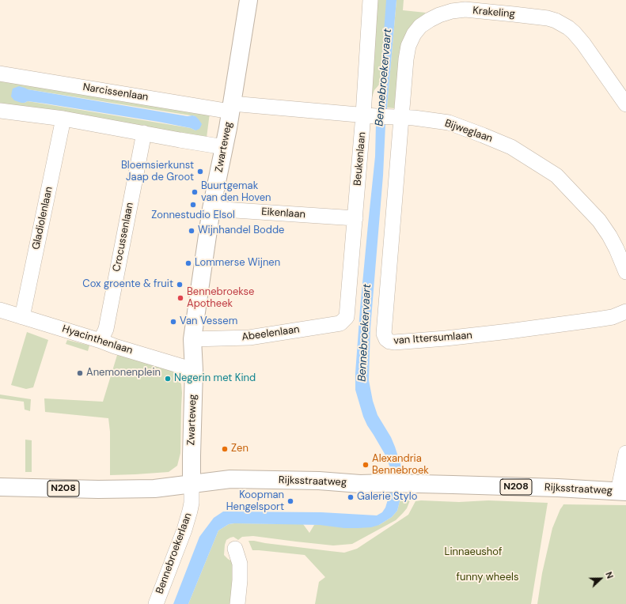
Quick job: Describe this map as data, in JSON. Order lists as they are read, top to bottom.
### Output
{
  "streets": {
    "main road": ["Zwarteweg", "Rijksstraatweg", "N208"],
    "street": [
      "Krakeling",
      "Narcissenlaan",
      "Bijweglaan",
      "Beukenlaan",
      "Eikenlaan",
      "Gladiolenlaan",
      "Crocussenlaan",
      "Abeelenlaan",
      "van Ittersumlaan",
      "Hyacinthenlaan",
      "Bennebroekerlaan"
    ]
  },
  "crossings": [
    ["Krakeling", "Bijweglaan"],
    ["Krakeling", "Beukenlaan"],
    ["Krakeling", "van Ittersumlaan"],
    ["Narcissenlaan", "Bijweglaan"],
    ["Narcissenlaan", "Zwarteweg"],
    ["Bijweglaan", "Zwarteweg"],
    ["Bijweglaan", "Beukenlaan"],
    ["Bijweglaan", "van Ittersumlaan"],
    ["Zwarteweg", "Eikenlaan"],
    ["Zwarteweg", "Abeelenlaan"],
    ["Zwarteweg", "Hyacinthenlaan"],
    ["Zwarteweg", "Rijksstraatweg"],
    ["Zwarteweg", "Bennebroekerlaan"],
    ["Beukenlaan", "Eikenlaan"],
    ["Beukenlaan", "Abeelenlaan"],
    ["Beukenlaan", "van Ittersumlaan"],
    ["Gladiolenlaan", "Hyacinthenlaan"],
    ["Crocussenlaan", "Hyacinthenlaan"],
    ["Rijksstraatweg", "Bennebroekerlaan"]
  ],
  "water": ["Bennebroekervaart"],
  "parks": ["Linnaeushof", "funny wheels"],
  "places": [
    "Bloemsierkunst Jaap de Groot",
    "Buurtgemak van den Hoven",
    "Zonnestudio Elsol",
    "Wijnhandel Bodde",
    "Lommerse Wijnen",
    "Cox groente & fruit",
    "Bennebroekse Apotheek",
    "Van Vessem",
    "Anemonenplein",
    "Negerin met Kind",
    "Zen",
    "Alexandria Bennebroek",
    "Galerie Stylo",
    "Koopman Hengelsport"
  ],
  "north": "right"
}
